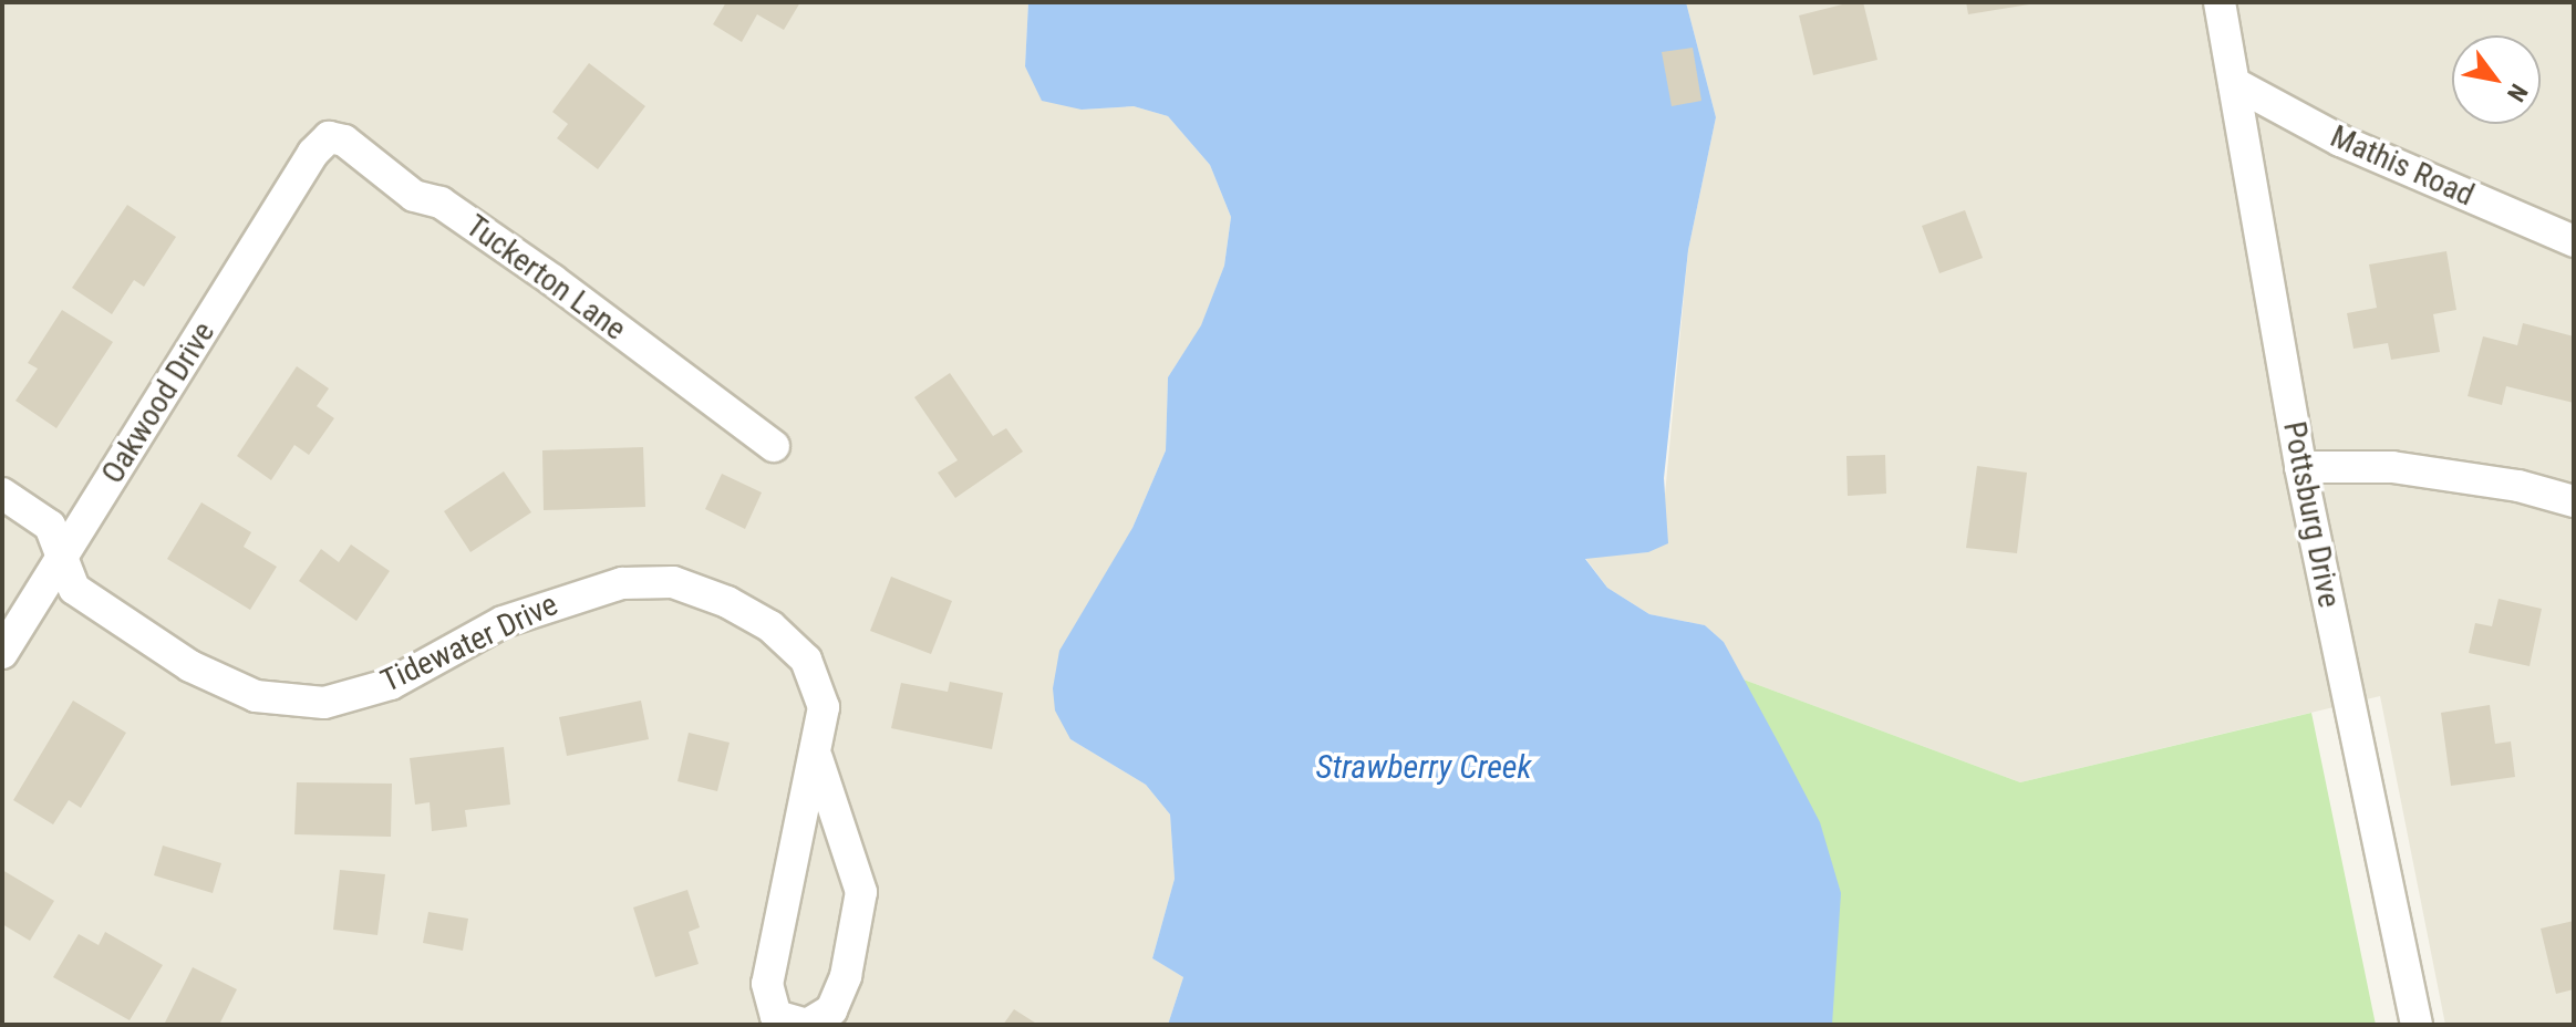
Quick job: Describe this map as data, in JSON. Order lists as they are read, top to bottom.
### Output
{
  "streets": {
    "street": [
      "Mathis Road",
      "Tuckerton Lane",
      "Oakwood Drive",
      "Pottsburg Drive",
      "Tidewater Drive"
    ]
  },
  "crossings": [
    ["Mathis Road", "Pottsburg Drive"],
    ["Tuckerton Lane", "Oakwood Drive"],
    ["Oakwood Drive", "Tidewater Drive"]
  ],
  "water": ["Strawberry Creek"],
  "north": "bottom right"
}
